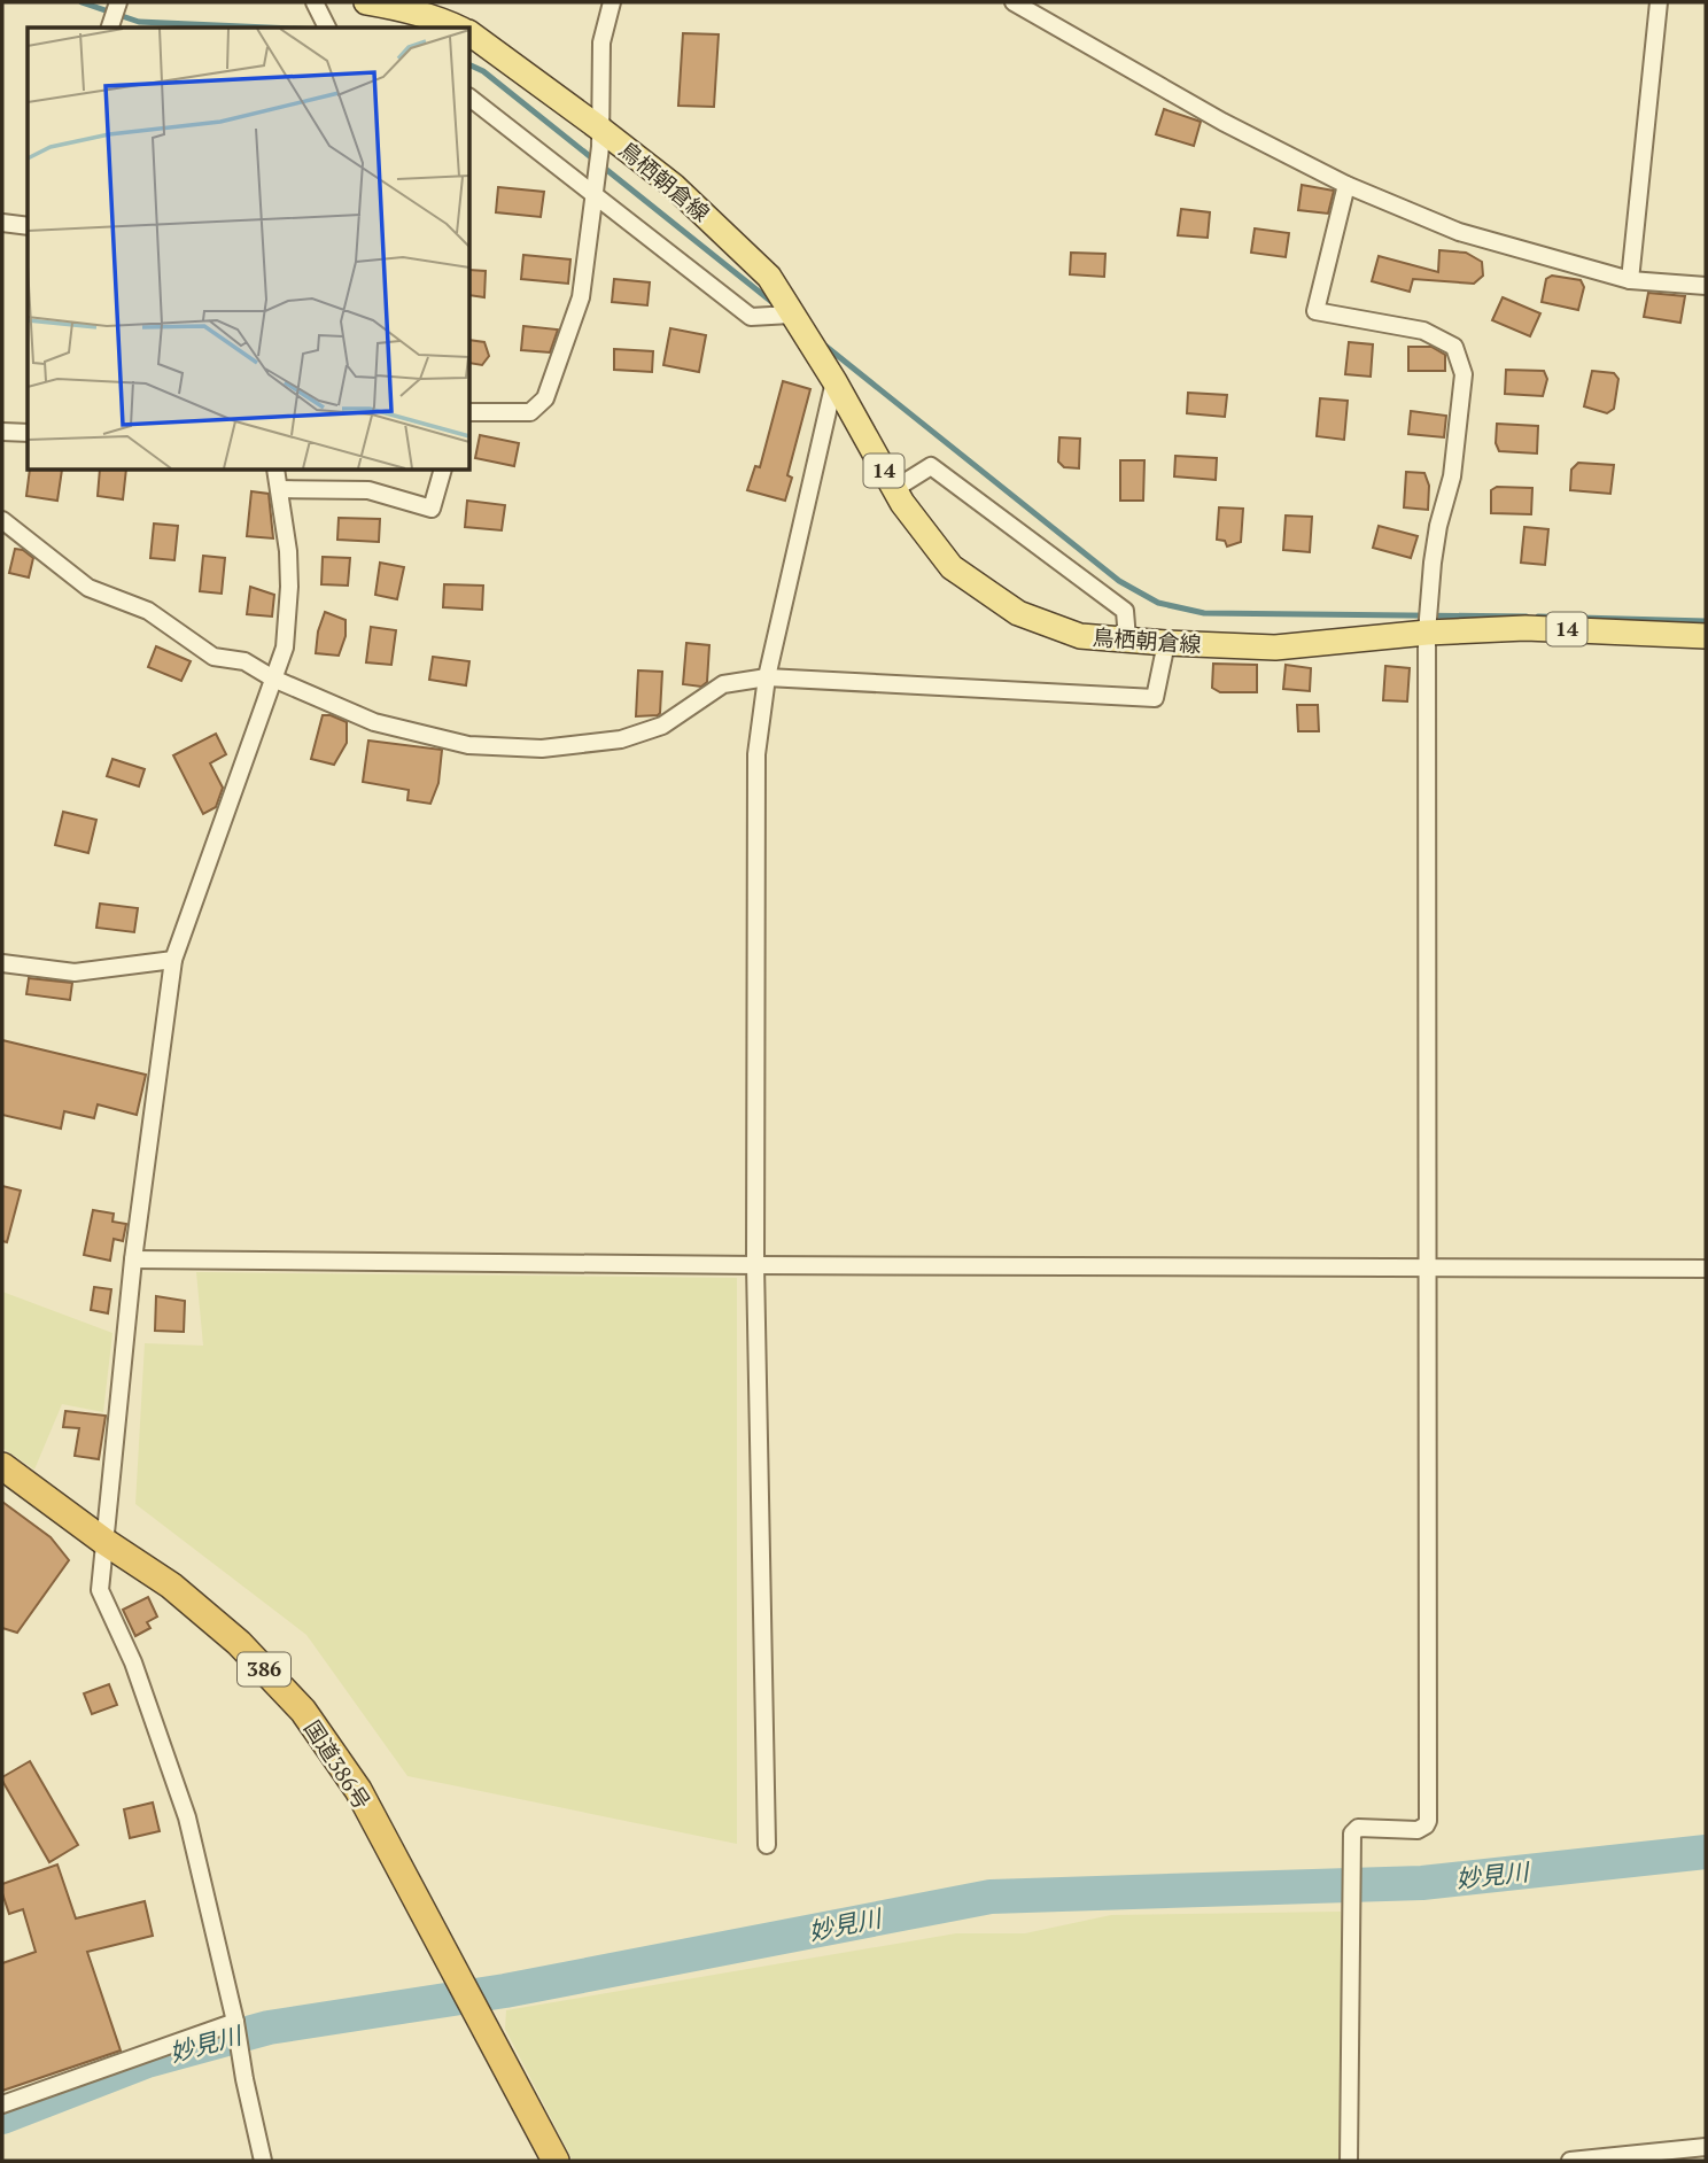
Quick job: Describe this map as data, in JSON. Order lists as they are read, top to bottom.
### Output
{
  "streets": {
    "highway": ["386", "国道386号"],
    "main road": ["鳥栖朝倉線", "14"]
  },
  "water": ["妙見川"]
}
